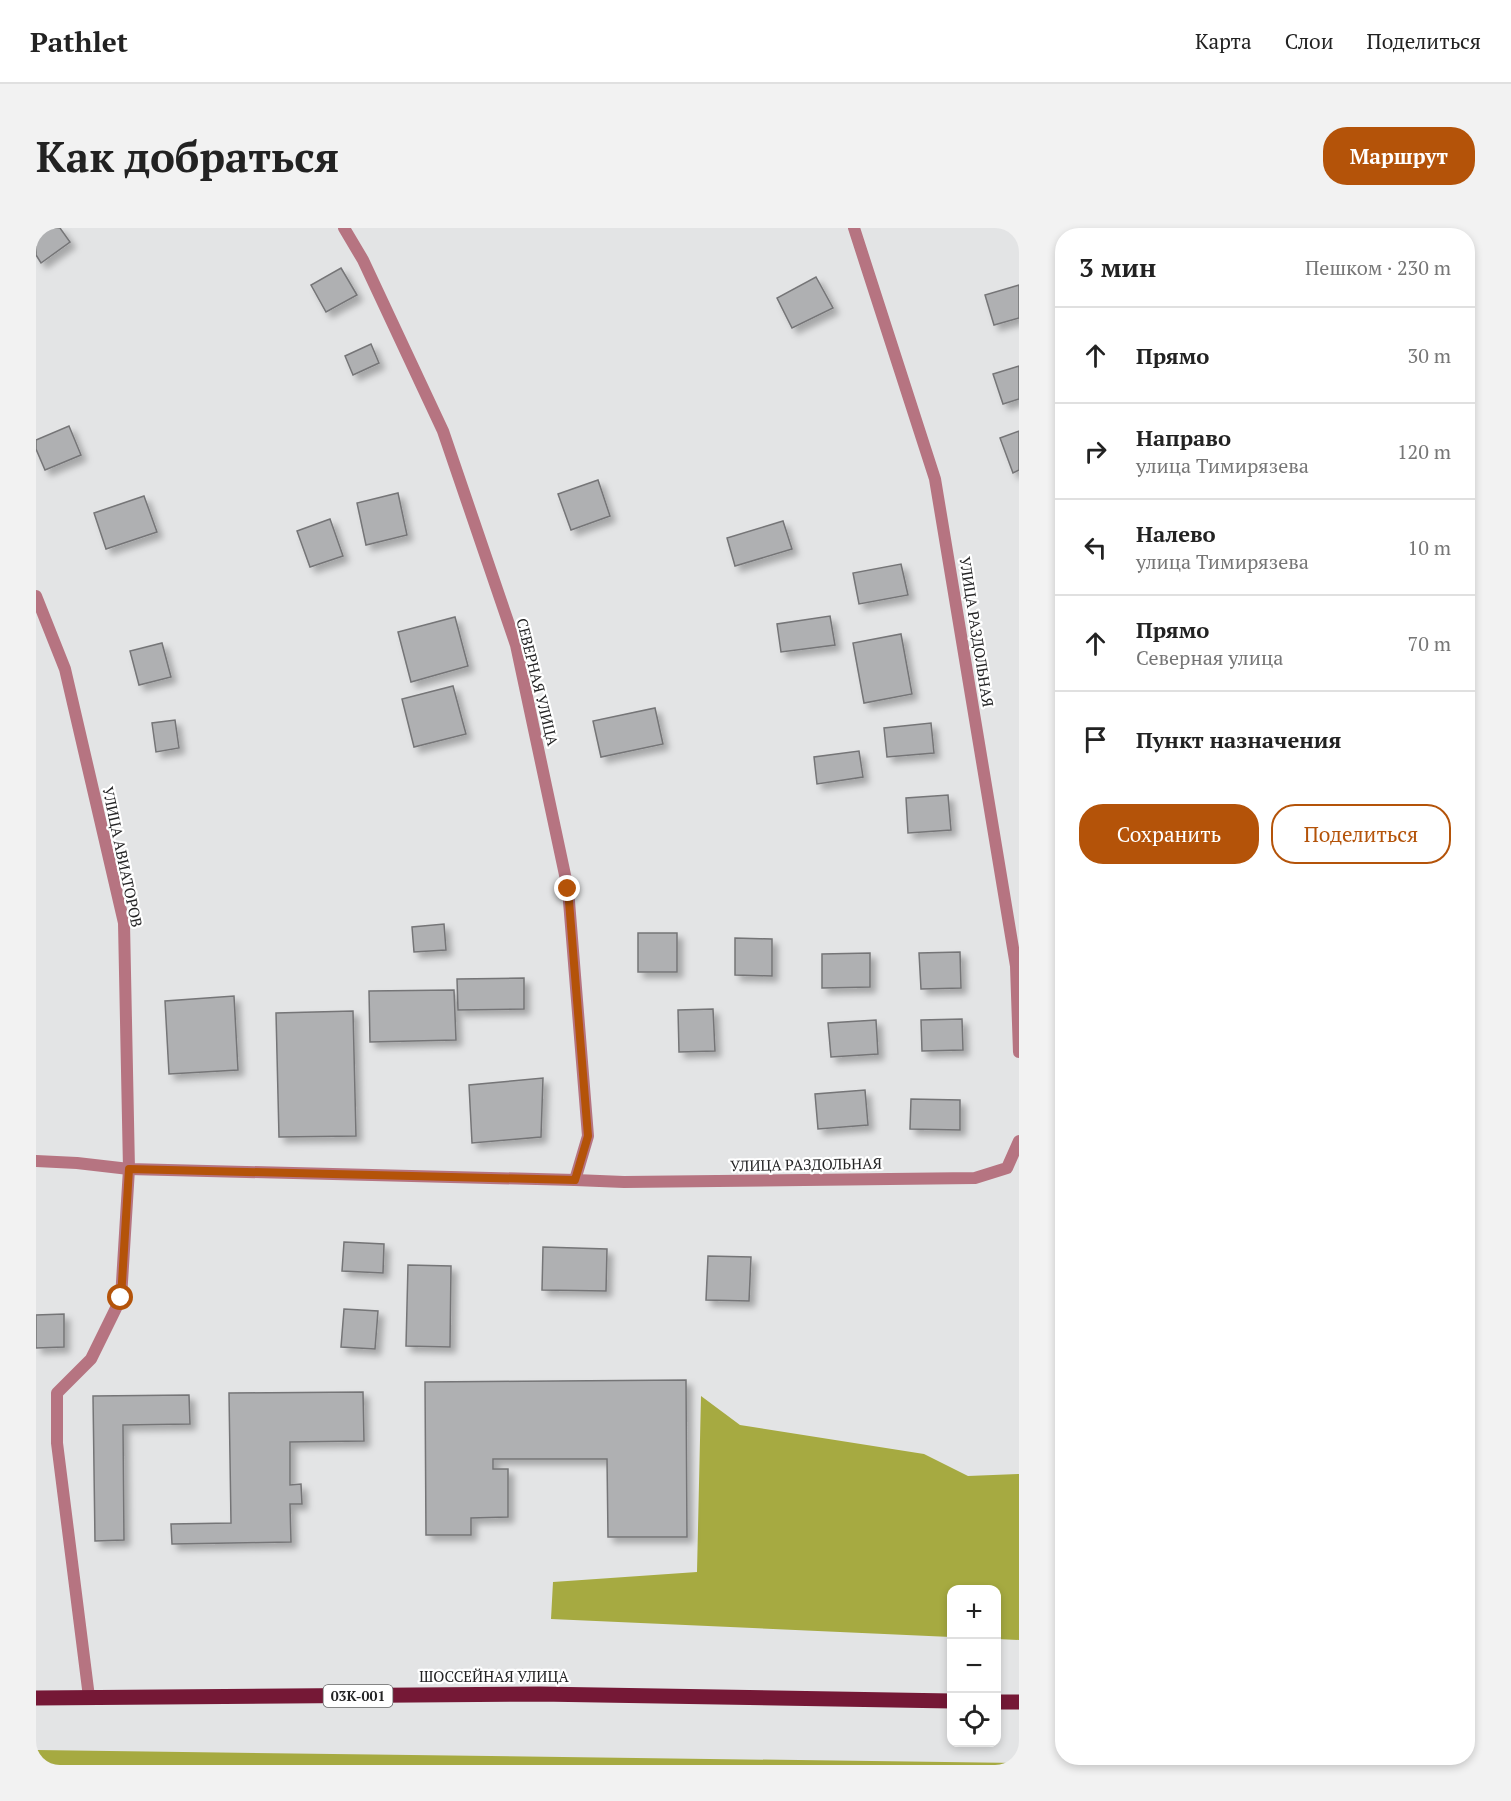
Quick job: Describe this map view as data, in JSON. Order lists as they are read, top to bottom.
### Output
{
  "streets": {
    "main road": ["ШОССЕЙНАЯ УЛИЦА", "03К-001"],
    "street": ["УЛИЦА РАЗДОЛЬНАЯ", "СЕВЕРНАЯ УЛИЦА", "УЛИЦА АВИАТОРОВ"]
  },
  "crossings": [
    ["УЛИЦА РАЗДОЛЬНАЯ", "СЕВЕРНАЯ УЛИЦА"],
    ["УЛИЦА РАЗДОЛЬНАЯ", "УЛИЦА АВИАТОРОВ"],
    ["УЛИЦА АВИАТОРОВ", "ШОССЕЙНАЯ УЛИЦА"]
  ],
  "page": {
    "header": "Pathlet",
    "nav": ["Карта", "Слои", "Поделиться"],
    "buttons": [
      "Маршрут",
      ["Сохранить", "Поделиться"]
    ],
    "title": "Как добраться",
    "heading": ["3 мин", "Пешком · 230 m"],
    "list": [
      ["Прямо", "30 m"],
      ["Направо", "улица Тимирязева", "120 m"],
      ["Налево", "улица Тимирязева", "10 m"],
      ["Прямо", "Северная улица", "70 m"],
      "Пункт назначения"
    ],
    "map_buttons": ["+", "−"]
  }
}
